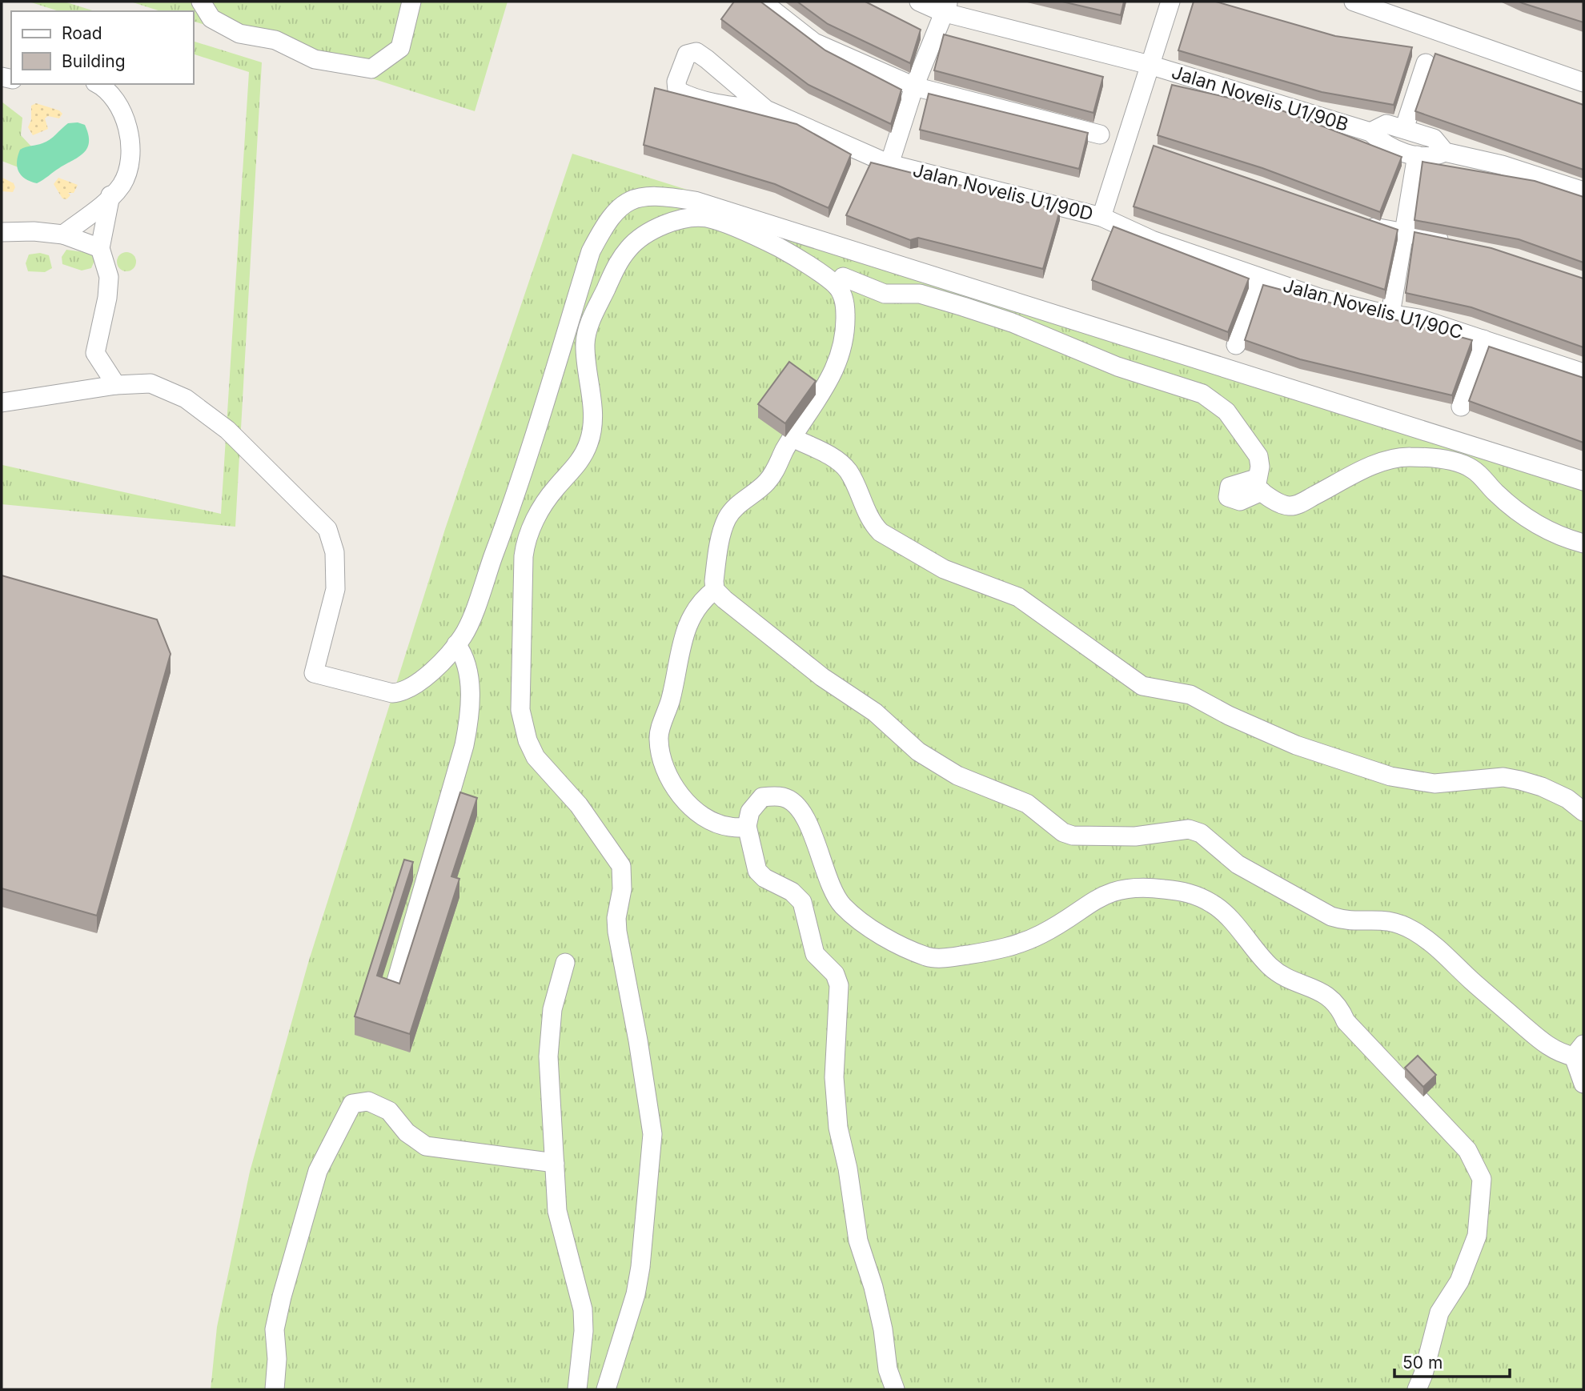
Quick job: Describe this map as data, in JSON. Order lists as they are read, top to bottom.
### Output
{
  "streets": {
    "street": ["Jalan Novelis U1/90B", "Jalan Novelis U1/90D", "Jalan Novelis U1/90C"]
  },
  "crossings": [
    ["Jalan Novelis U1/90B", "Jalan Novelis U1/90D"],
    ["Jalan Novelis U1/90D", "Jalan Novelis U1/90C"]
  ],
  "legend": ["Road", "Building"],
  "scale_bar": "50 m"
}
